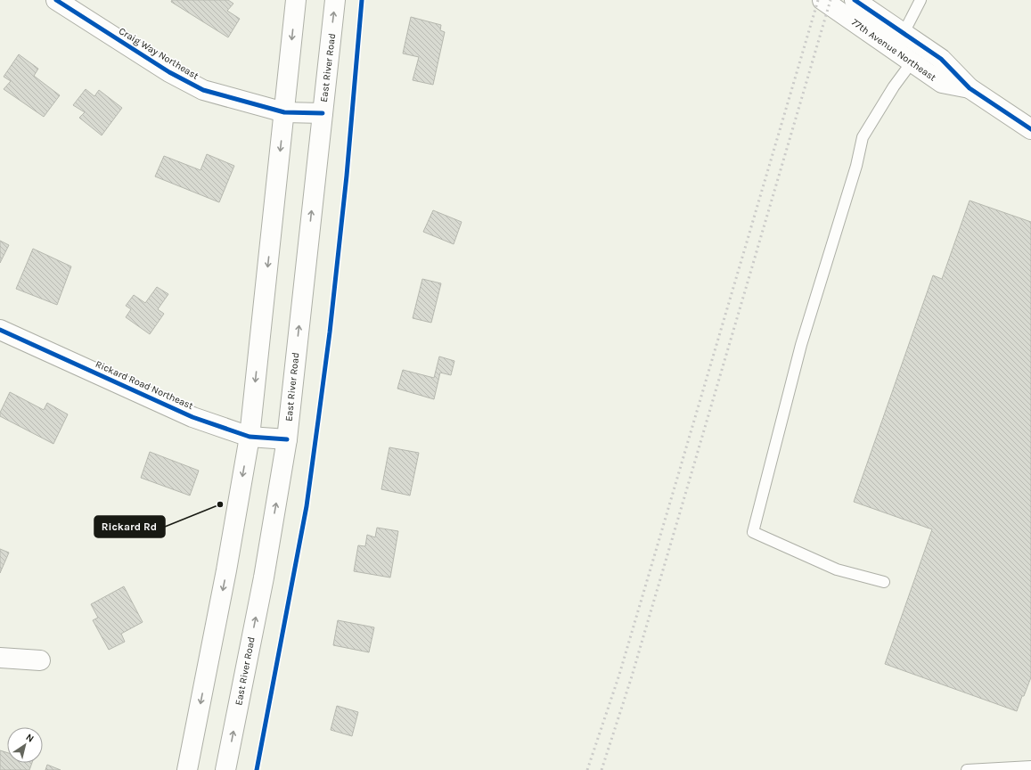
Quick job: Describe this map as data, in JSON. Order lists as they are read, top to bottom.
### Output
{
  "streets": {
    "main road": [
      "77th Avenue Northeast",
      "Craig Way Northeast",
      "East River Road",
      "Rickard Road Northeast"
    ]
  },
  "crossings": [
    ["Craig Way Northeast", "East River Road"],
    ["East River Road", "Rickard Road Northeast"]
  ],
  "places": ["Rickard Rd"],
  "north": "top right"
}
